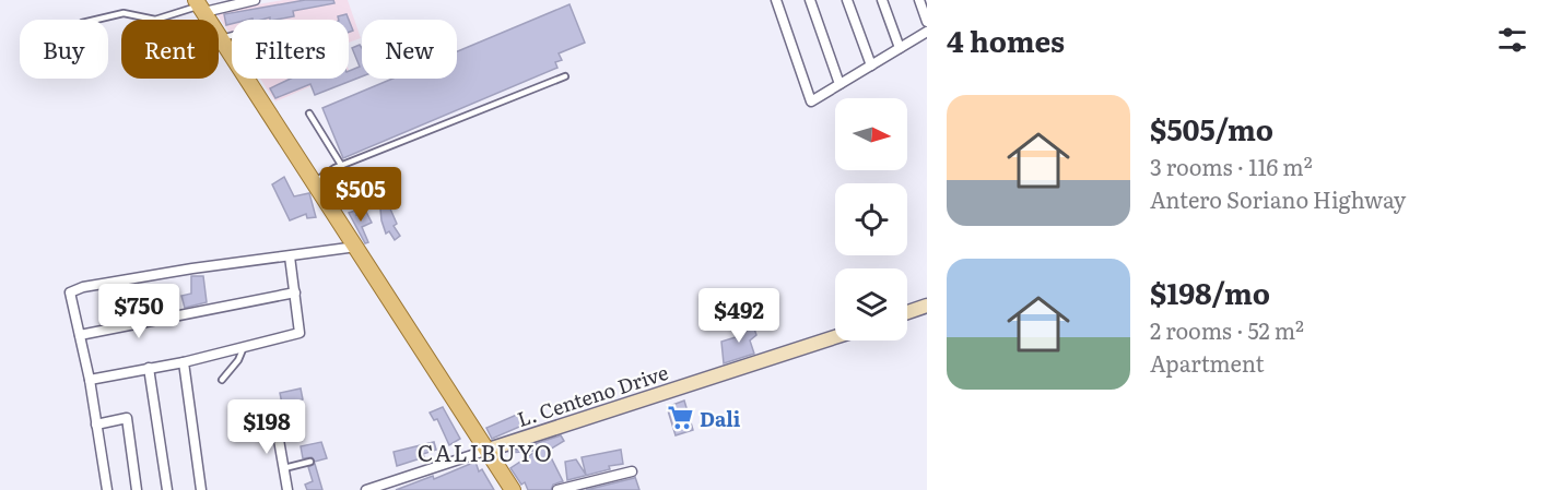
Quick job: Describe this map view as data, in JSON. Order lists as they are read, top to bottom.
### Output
{
  "streets": {
    "street": ["L. Centeno Drive"]
  },
  "districts": ["CALIBUYO"],
  "places": {
    "supermarket": ["Dali"]
  },
  "north": "right",
  "page": {
    "heading": "4 homes",
    "chip": [
      "Buy",
      "Rent",
      "Filters",
      "New"
    ],
    "list": [
      {
        "name": "$505/mo",
        "note": "3 rooms · 116 m² · Antero Soriano Highway"
      },
      {
        "name": "$198/mo",
        "note": "2 rooms · 52 m² · Apartment"
      }
    ],
    "price": [
      "$505",
      "$750",
      "$492",
      "$198"
    ]
  }
}
